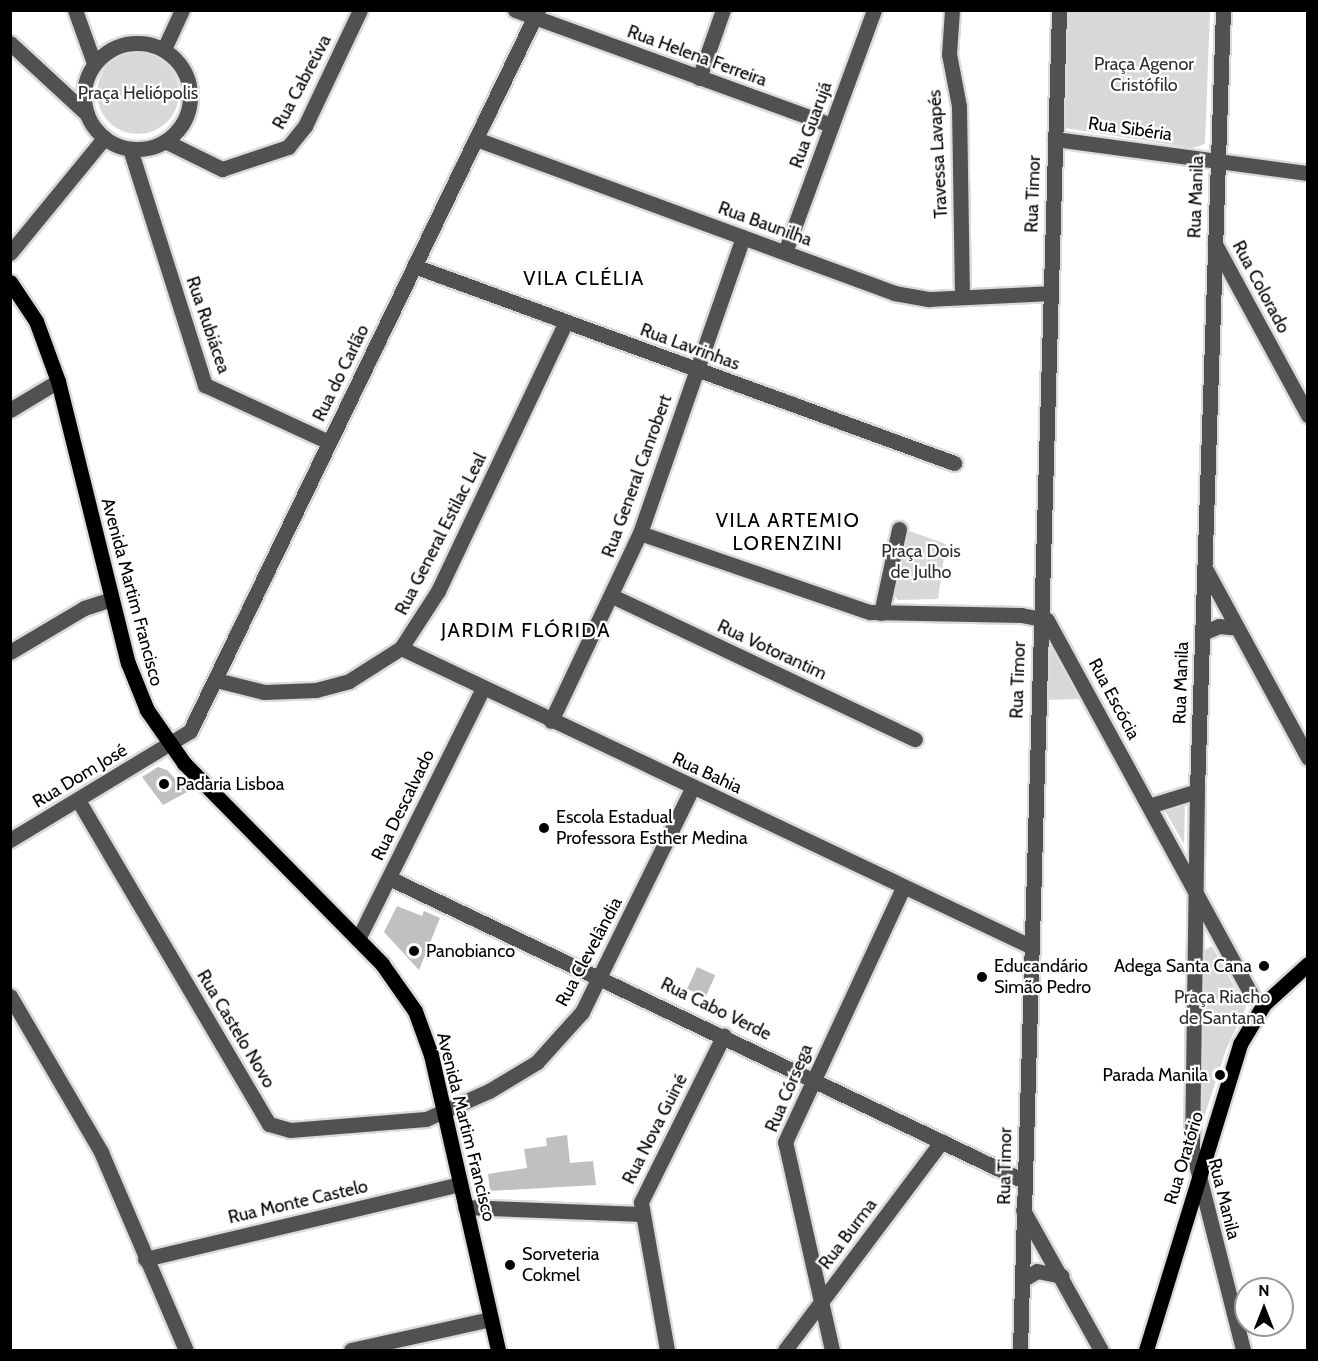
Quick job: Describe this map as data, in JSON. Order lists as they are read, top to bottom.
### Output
{
  "streets": {
    "main road": ["Avenida Martim Francisco", "Rua Oratório"],
    "street": [
      "Rua Helena Ferreira",
      "Rua Cabreúva",
      "Rua Guarujá",
      "Rua Sibéria",
      "Travessa Lavapés",
      "Rua Timor",
      "Rua Manila",
      "Rua Baunilha",
      "Rua Colorado",
      "Rua Rubiácea",
      "Rua Lavrinhas",
      "Rua do Carlão",
      "Rua General Canrobert",
      "Rua General Estilac Leal",
      "Rua Votorantim",
      "Rua Escócia",
      "Rua Bahia",
      "Rua Dom José",
      "Rua Descalvado",
      "Rua Clevelândia",
      "Rua Cabo Verde",
      "Rua Castelo Novo",
      "Rua Córsega",
      "Rua Nova Guiné",
      "Rua Monte Castelo",
      "Rua Burma"
    ]
  },
  "crossings": [
    ["Rua Helena Ferreira", "Rua Guarujá"],
    ["Rua Helena Ferreira", "Rua do Carlão"],
    ["Rua Cabreúva", "Rua Rubiácea"],
    ["Rua Guarujá", "Rua Baunilha"],
    ["Rua Sibéria", "Rua Timor"],
    ["Rua Sibéria", "Rua Manila"],
    ["Travessa Lavapés", "Rua Baunilha"],
    ["Rua Timor", "Rua Baunilha"],
    ["Rua Timor", "Rua Escócia"],
    ["Rua Timor", "Rua Bahia"],
    ["Rua Timor", "Rua Cabo Verde"],
    ["Rua Manila", "Rua Colorado"],
    ["Rua Manila", "Rua Escócia"],
    ["Rua Manila", "Rua Oratório"],
    ["Rua Baunilha", "Rua do Carlão"],
    ["Rua Baunilha", "Rua General Canrobert"],
    ["Rua Rubiácea", "Rua do Carlão"],
    ["Rua Lavrinhas", "Rua do Carlão"],
    ["Rua Lavrinhas", "Rua General Canrobert"],
    ["Rua Lavrinhas", "Rua General Estilac Leal"],
    ["Rua do Carlão", "Rua General Estilac Leal"],
    ["Rua do Carlão", "Avenida Martim Francisco"],
    ["Rua do Carlão", "Rua Dom José"],
    ["Rua General Canrobert", "Rua Votorantim"],
    ["Rua General Canrobert", "Rua Bahia"],
    ["Rua General Estilac Leal", "Rua Bahia"],
    ["Avenida Martim Francisco", "Rua Dom José"],
    ["Avenida Martim Francisco", "Rua Descalvado"],
    ["Avenida Martim Francisco", "Rua Clevelândia"],
    ["Avenida Martim Francisco", "Rua Castelo Novo"],
    ["Avenida Martim Francisco", "Rua Monte Castelo"],
    ["Rua Bahia", "Rua Descalvado"],
    ["Rua Bahia", "Rua Clevelândia"],
    ["Rua Bahia", "Rua Córsega"],
    ["Rua Dom José", "Rua Castelo Novo"],
    ["Rua Descalvado", "Rua Cabo Verde"],
    ["Rua Clevelândia", "Rua Cabo Verde"],
    ["Rua Clevelândia", "Rua Castelo Novo"],
    ["Rua Cabo Verde", "Rua Córsega"],
    ["Rua Cabo Verde", "Rua Nova Guiné"],
    ["Rua Cabo Verde", "Rua Burma"],
    ["Rua Córsega", "Rua Burma"]
  ],
  "districts": ["VILA CLÉLIA", "VILA ARTEMIO LORENZINI", "JARDIM FLÓRIDA"],
  "parks": [
    "Praça Agenor Cristófilo",
    "Praça Heliópolis",
    "Praça Dois de Julho",
    "Praça Riacho de Santana"
  ],
  "places": [
    "Padaria Lisboa",
    "Escola Estadual Professora Esther Medina",
    "Panobianco",
    "Adega Santa Cana",
    "Educandário Simão Pedro",
    "Parada Manila",
    "Sorveteria Cokmel"
  ],
  "north": "top"
}
